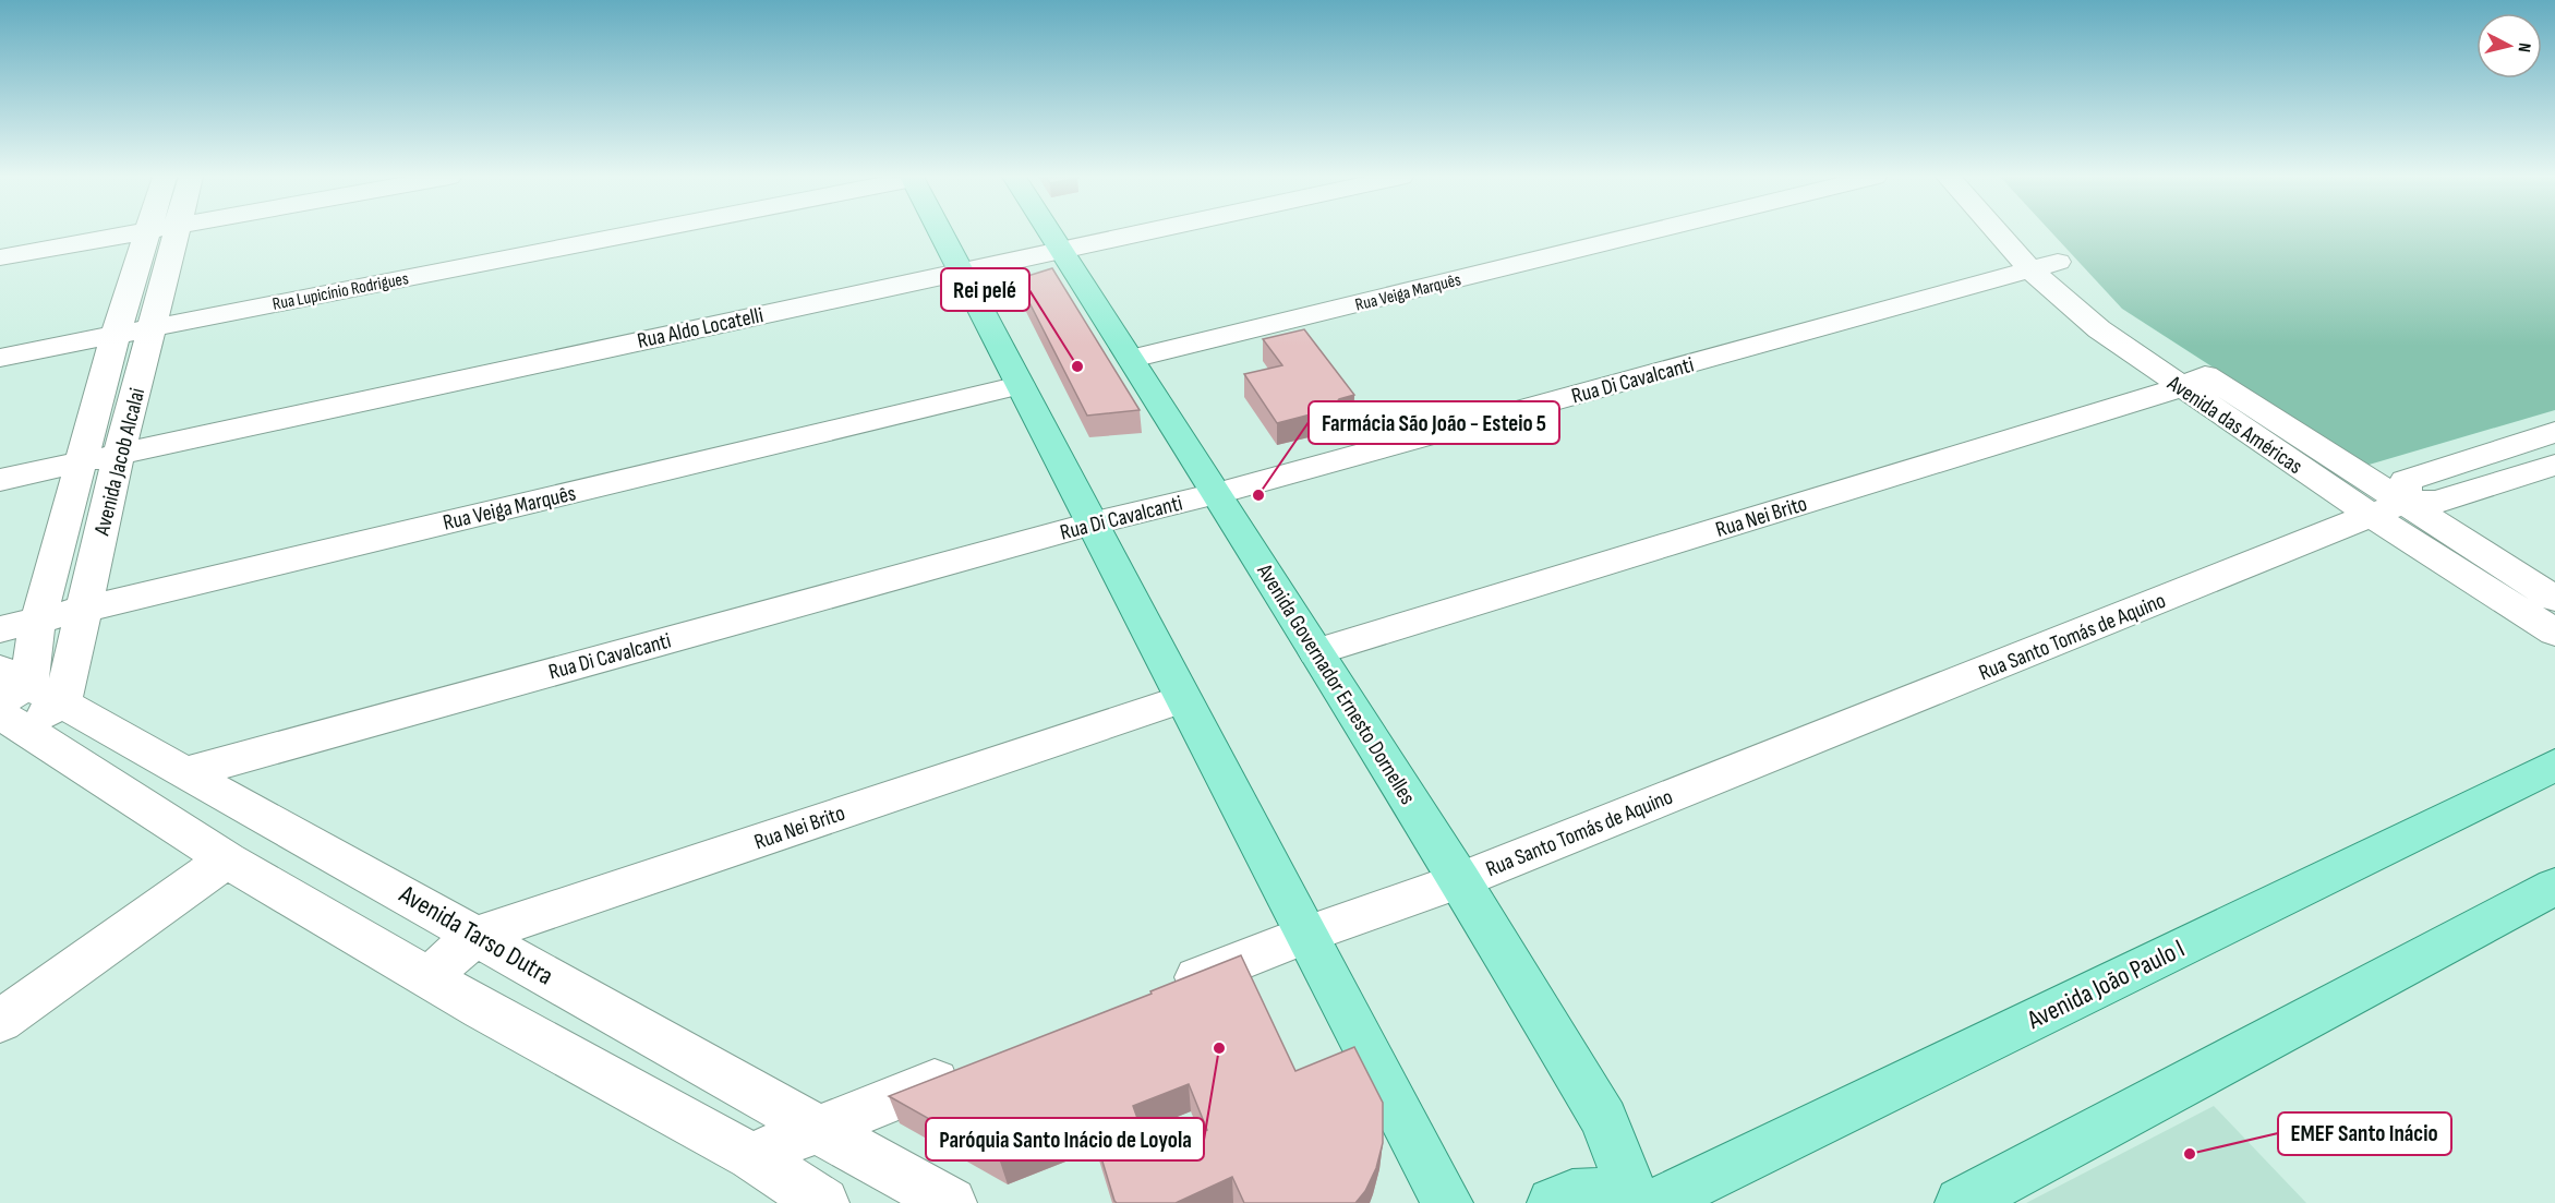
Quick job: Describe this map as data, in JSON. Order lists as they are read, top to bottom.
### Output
{
  "streets": {
    "main road": ["Avenida Governador Ernesto Dornelles", "Avenida João Paulo I"],
    "street": [
      "Rua Lupicínio Rodrigues",
      "Rua Veiga Marquês",
      "Rua Aldo Locatelli",
      "Rua Di Cavalcanti",
      "Avenida das Américas",
      "Avenida Jacob Alcalai",
      "Rua Nei Brito",
      "Rua Santo Tomás de Aquino",
      "Avenida Tarso Dutra"
    ]
  },
  "crossings": [
    ["Rua Lupicínio Rodrigues", "Avenida Jacob Alcalai"],
    ["Rua Veiga Marquês", "Avenida Jacob Alcalai"],
    ["Rua Veiga Marquês", "Avenida Governador Ernesto Dornelles"],
    ["Rua Aldo Locatelli", "Avenida Jacob Alcalai"],
    ["Rua Aldo Locatelli", "Avenida Governador Ernesto Dornelles"],
    ["Rua Di Cavalcanti", "Avenida das Américas"],
    ["Rua Di Cavalcanti", "Avenida Governador Ernesto Dornelles"],
    ["Rua Di Cavalcanti", "Avenida Tarso Dutra"],
    ["Avenida das Américas", "Rua Nei Brito"],
    ["Avenida das Américas", "Rua Santo Tomás de Aquino"],
    ["Avenida Jacob Alcalai", "Avenida Tarso Dutra"],
    ["Rua Nei Brito", "Avenida Governador Ernesto Dornelles"],
    ["Rua Nei Brito", "Avenida Tarso Dutra"],
    ["Rua Santo Tomás de Aquino", "Avenida Governador Ernesto Dornelles"]
  ],
  "places": [
    "Rei pelé",
    "Farmácia São João - Esteio 5",
    "Paróquia Santo Inácio de Loyola",
    "EMEF Santo Inácio"
  ],
  "north": "right"
}
